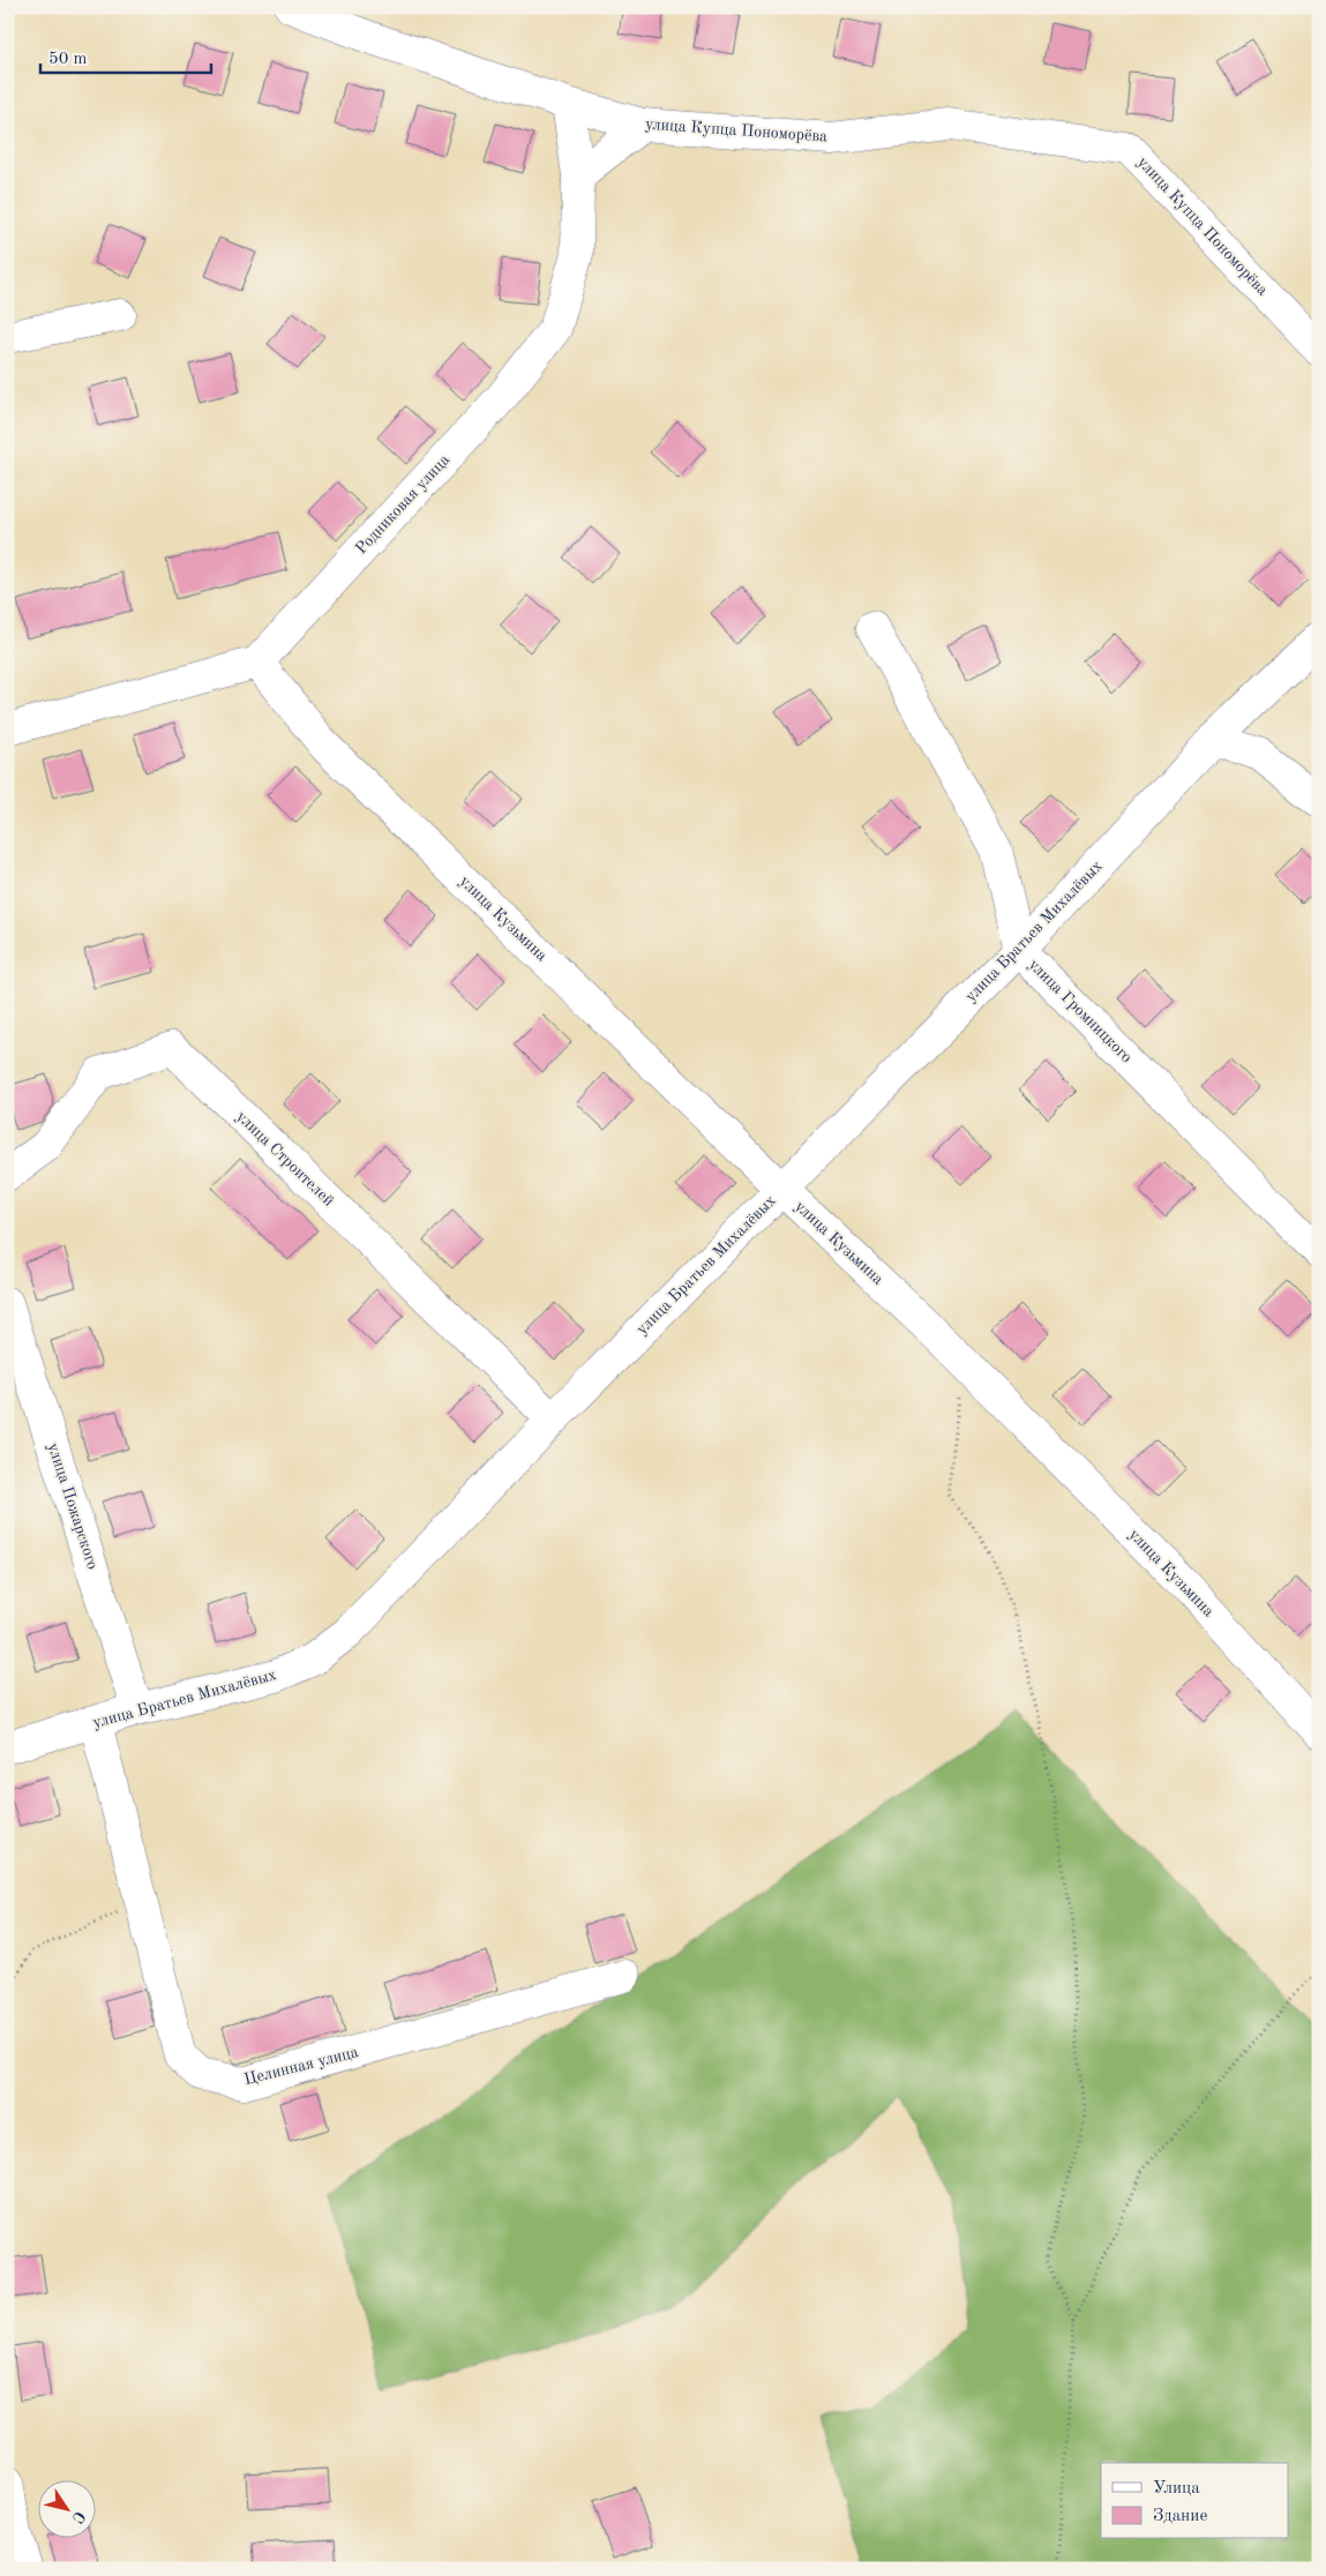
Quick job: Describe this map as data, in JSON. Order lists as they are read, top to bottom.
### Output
{
  "streets": {
    "street": [
      "улица Купца Пономорёва",
      "Родниковая улица",
      "улица Кузьмина",
      "улица Братьев Михалёвых",
      "улица Громницкого",
      "улица Строителей",
      "улица Пожарского",
      "Целинная улица"
    ]
  },
  "crossings": [
    ["улица Купца Пономорёва", "Родниковая улица"],
    ["Родниковая улица", "улица Кузьмина"],
    ["улица Кузьмина", "улица Братьев Михалёвых"],
    ["улица Братьев Михалёвых", "улица Громницкого"],
    ["улица Братьев Михалёвых", "улица Строителей"],
    ["улица Братьев Михалёвых", "улица Пожарского"],
    ["улица Братьев Михалёвых", "Целинная улица"]
  ],
  "legend": ["Улица", "Здание"],
  "scale_bar": "50 m",
  "north": "bottom right"
}
